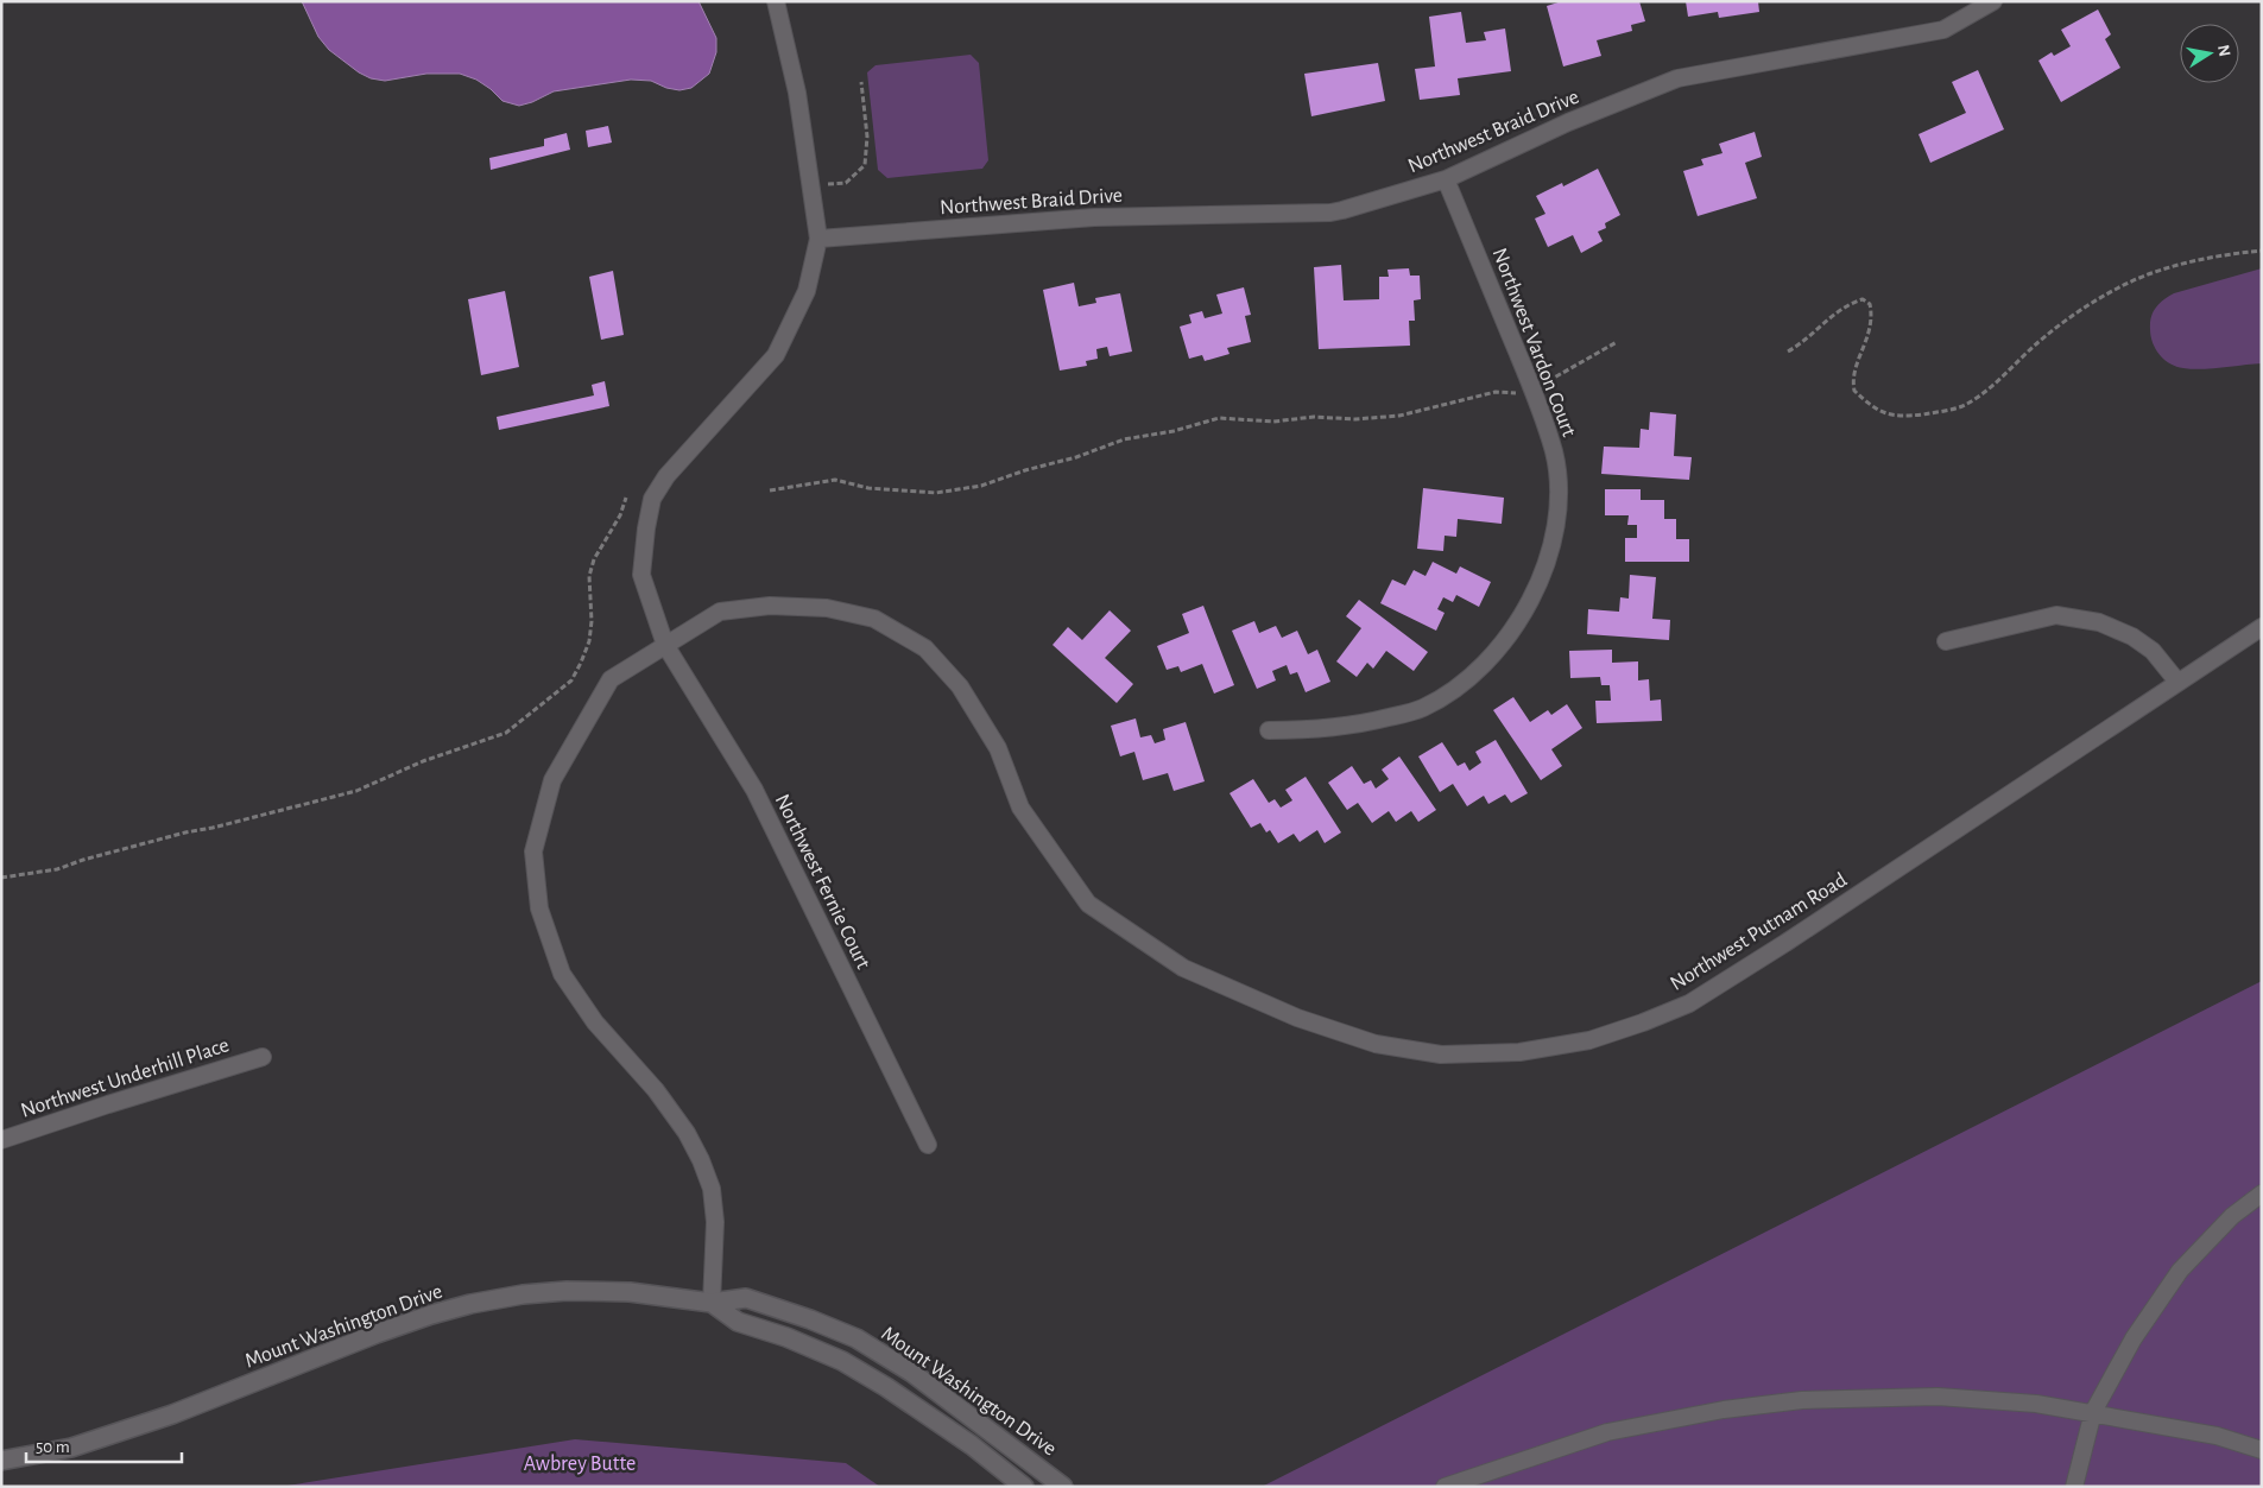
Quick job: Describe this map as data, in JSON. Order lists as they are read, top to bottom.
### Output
{
  "streets": {
    "main road": ["Mount Washington Drive"],
    "street": [
      "Northwest Braid Drive",
      "Northwest Vardon Court",
      "Northwest Fernie Court",
      "Northwest Putnam Road",
      "Northwest Underhill Place"
    ]
  },
  "crossings": [
    ["Northwest Braid Drive", "Northwest Vardon Court"],
    ["Northwest Braid Drive", "Northwest Fernie Court"],
    ["Northwest Fernie Court", "Northwest Putnam Road"],
    ["Northwest Putnam Road", "Mount Washington Drive"]
  ],
  "parks": ["Awbrey Butte"],
  "scale_bar": "50 m",
  "north": "right"
}
